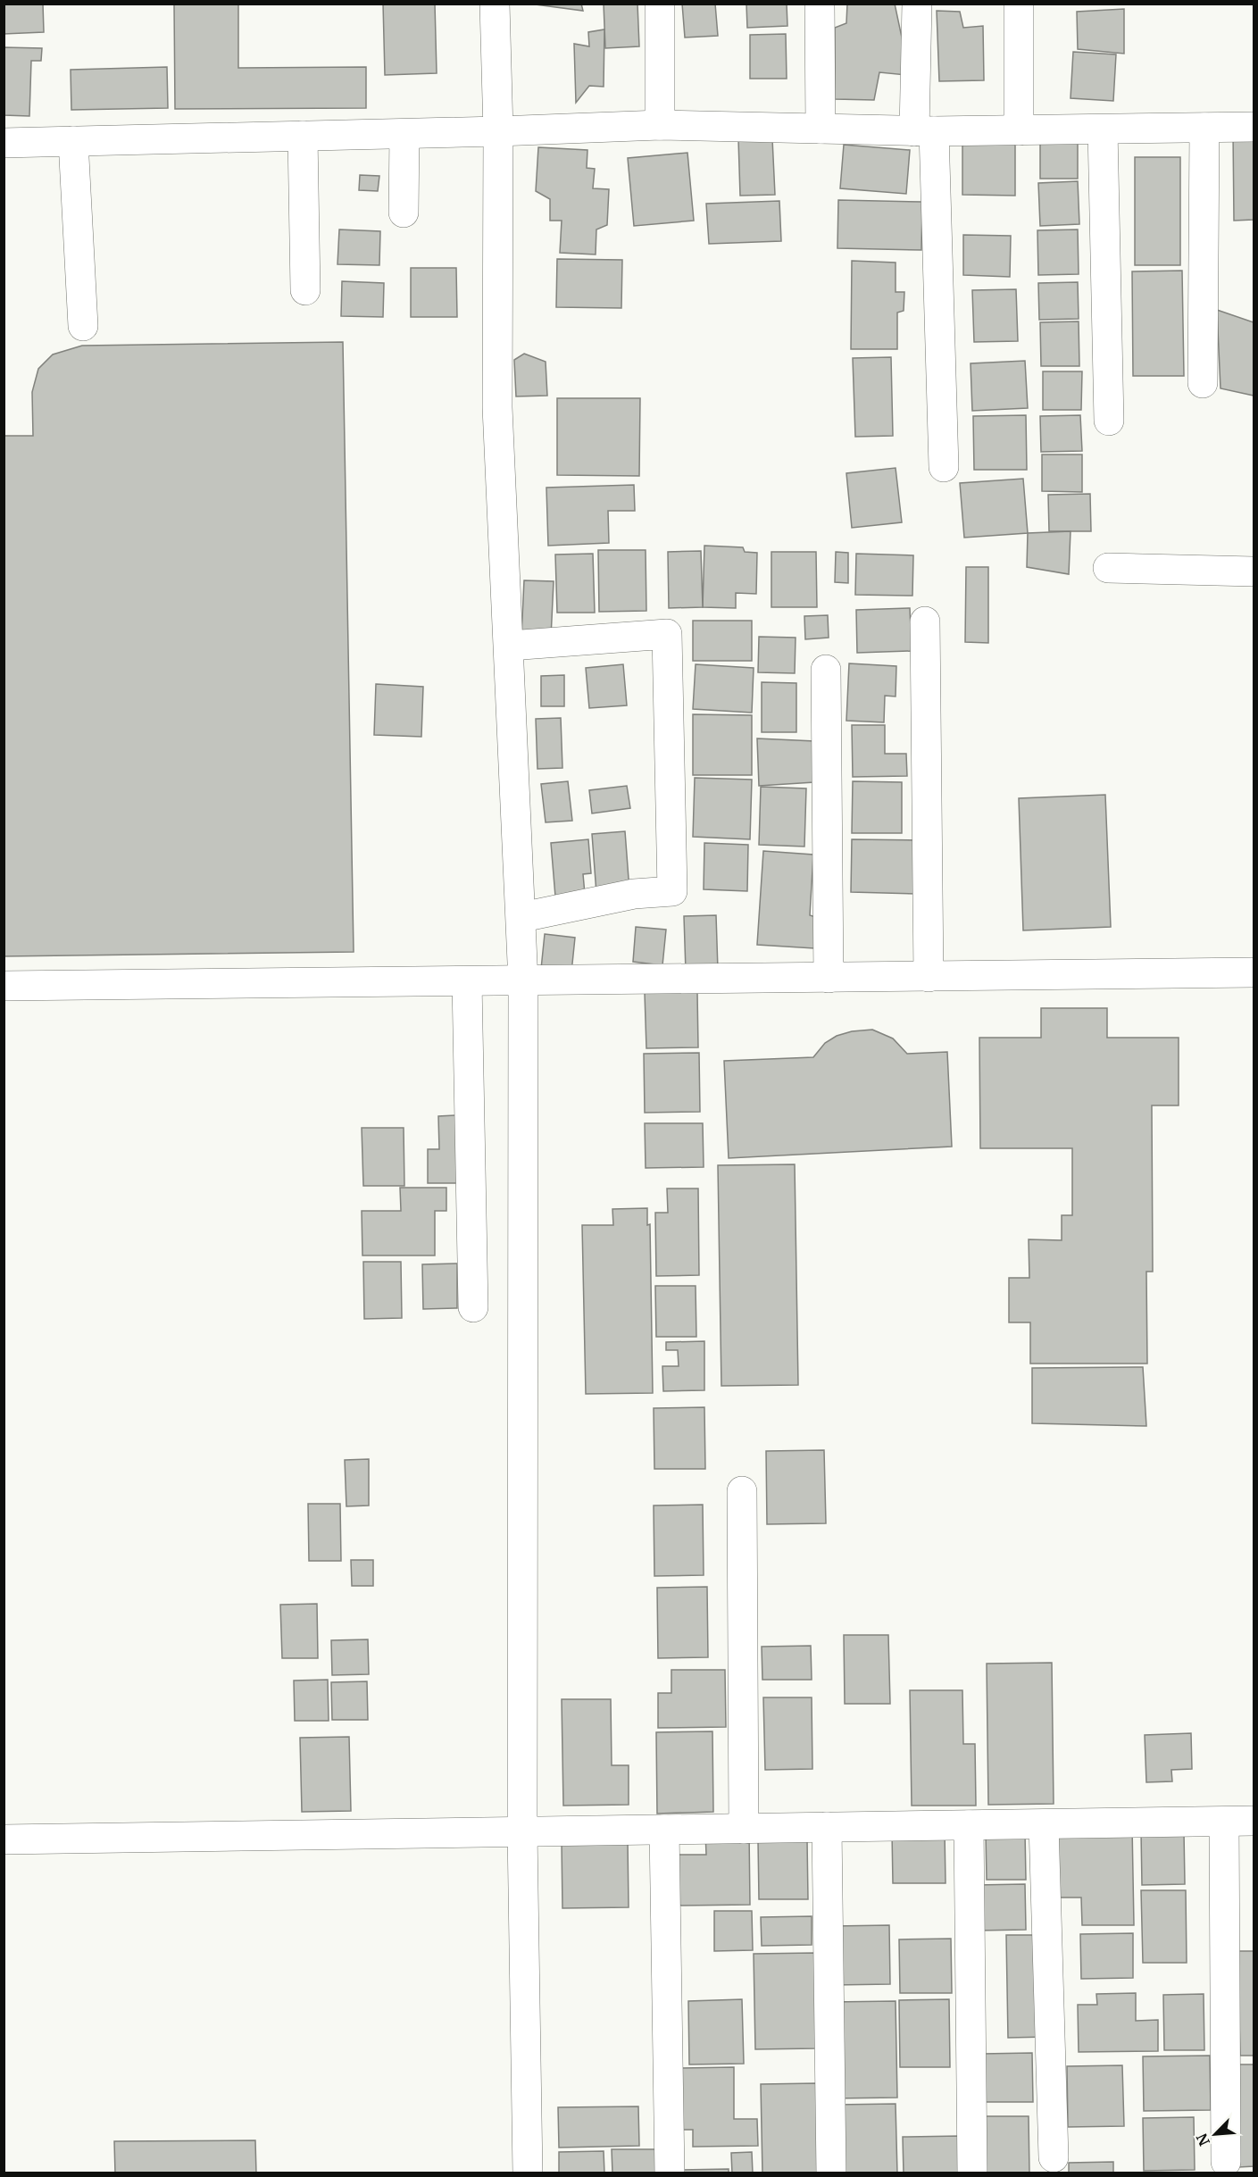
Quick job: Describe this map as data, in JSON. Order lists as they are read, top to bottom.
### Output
{
  "north": "bottom left"
}
